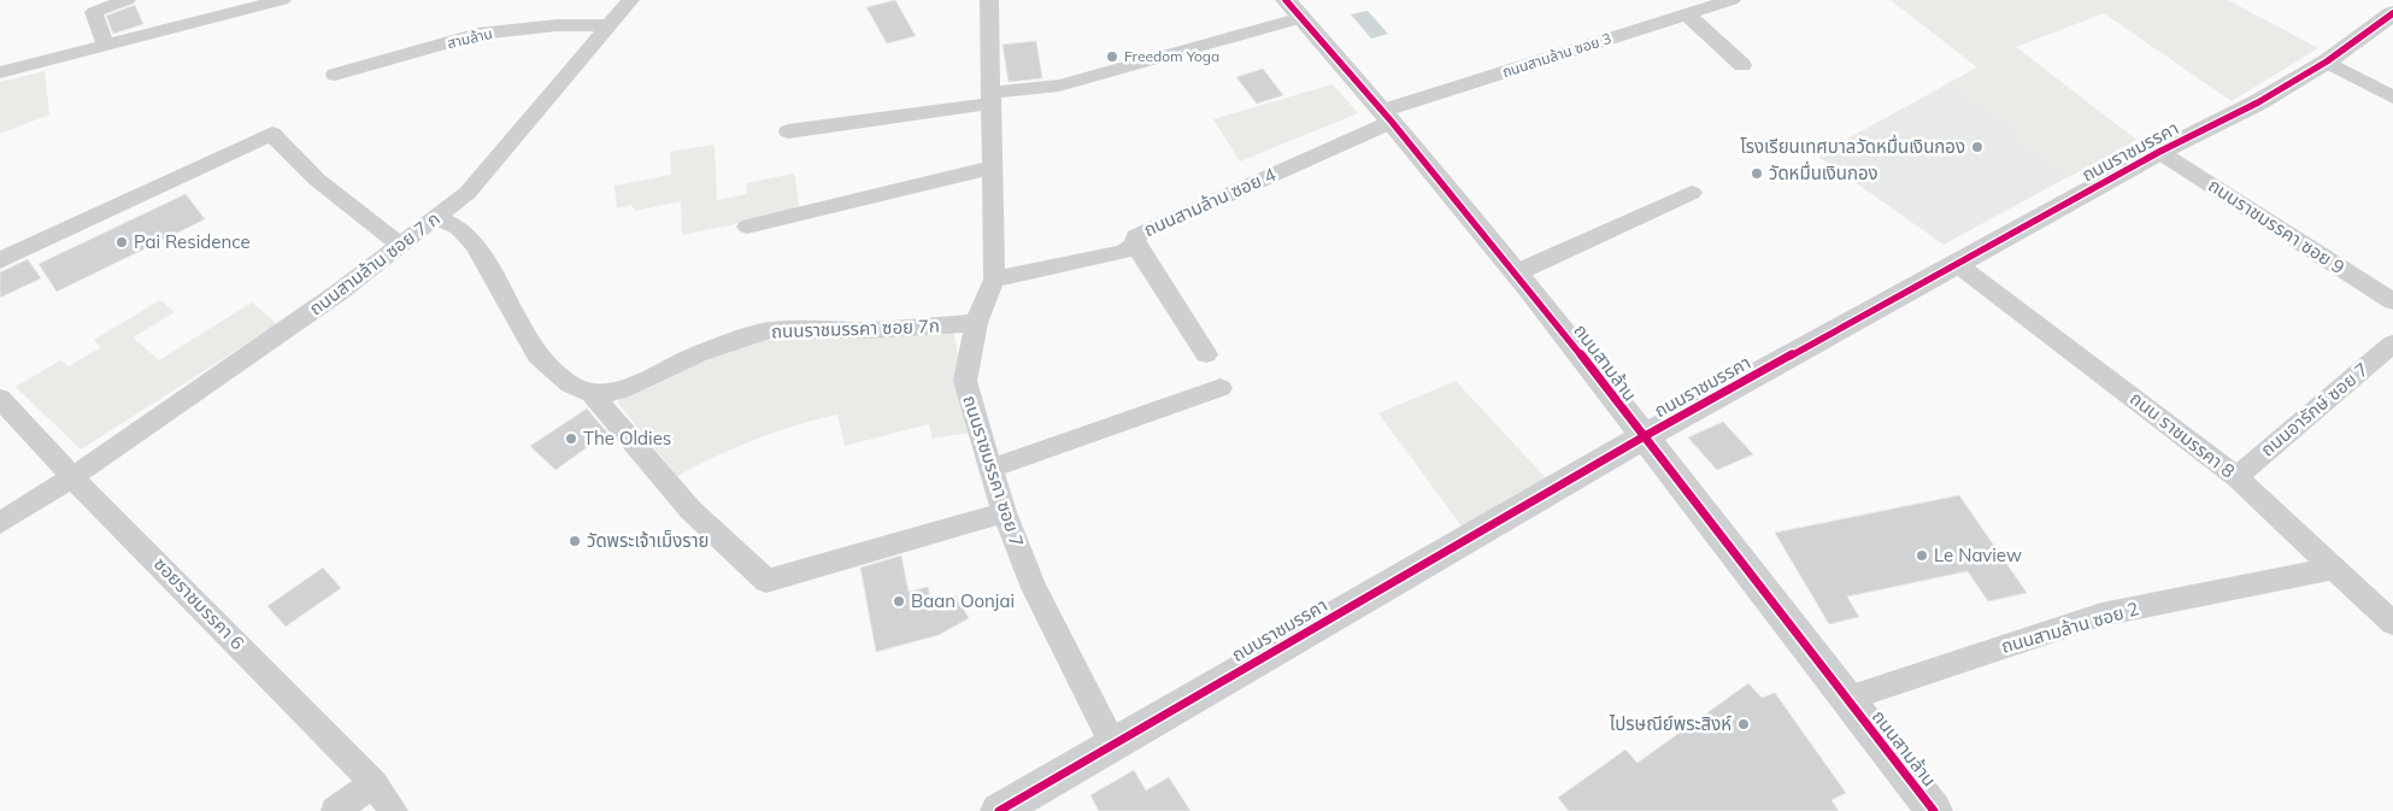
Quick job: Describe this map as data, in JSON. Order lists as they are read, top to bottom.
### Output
{
  "streets": {
    "street": [
      "สามล้าน",
      "ถนนสามล้าน ซอย 3",
      "ถนนราชมรรคา",
      "ถนนสามล้าน ซอย 4",
      "ถนนราชมรรคา ซอย 9",
      "ถนนสามล้าน ซอย 7 ก",
      "ถนนราชมรรคา ซอย 7ก",
      "ถนนสามล้าน",
      "ถนนอารักษ์ ซอย 7",
      "ถนน ราชมรรคา 8",
      "ถนนราชมรรคา ซอย 7",
      "ซอยราชมรรคา 6",
      "ถนนสามล้าน ซอย 2"
    ]
  },
  "crossings": [
    ["สามล้าน", "ถนนสามล้าน ซอย 7 ก"],
    ["ถนนสามล้าน ซอย 3", "ถนนสามล้าน ซอย 4"],
    ["ถนนสามล้าน ซอย 3", "ถนนสามล้าน"],
    ["ถนนราชมรรคา", "ถนนราชมรรคา ซอย 9"],
    ["ถนนราชมรรคา", "ถนนสามล้าน"],
    ["ถนนราชมรรคา", "ถนน ราชมรรคา 8"],
    ["ถนนราชมรรคา", "ถนนราชมรรคา ซอย 7"],
    ["ถนนสามล้าน ซอย 4", "ถนนสามล้าน"],
    ["ถนนสามล้าน ซอย 4", "ถนนราชมรรคา ซอย 7"],
    ["ถนนสามล้าน ซอย 7 ก", "ซอยราชมรรคา 6"],
    ["ถนนราชมรรคา ซอย 7ก", "ถนนราชมรรคา ซอย 7"],
    ["ถนนสามล้าน", "ถนนสามล้าน ซอย 2"],
    ["ถนนอารักษ์ ซอย 7", "ถนน ราชมรรคา 8"],
    ["ถนน ราชมรรคา 8", "ถนนสามล้าน ซอย 2"]
  ],
  "places": [
    "Freedom Yoga",
    "โรงเรียนเทศบาลวัดหมื่นเงินกอง",
    "วัดหมื่นเงินกอง",
    "Pai Residence",
    "The Oldies",
    "วัดพระเจ้าเม็งราย",
    "Le Naview",
    "Baan Oonjai",
    "ไปรษณีย์พระสิงห์"
  ]
}
